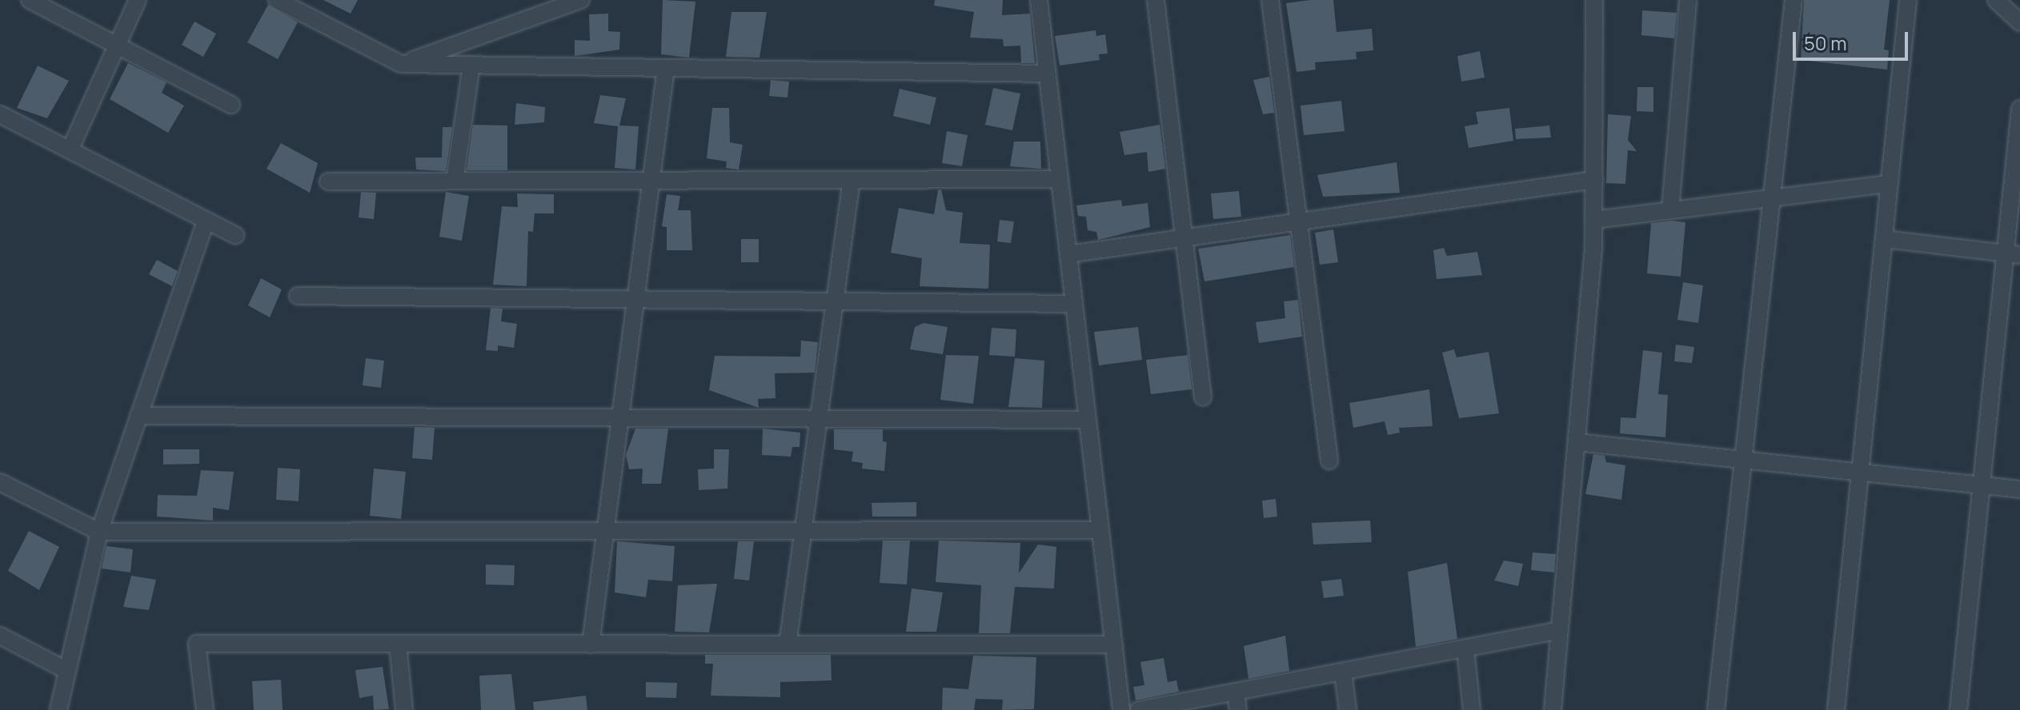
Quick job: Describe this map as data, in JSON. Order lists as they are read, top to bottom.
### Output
{
  "scale_bar": "50 m"
}
